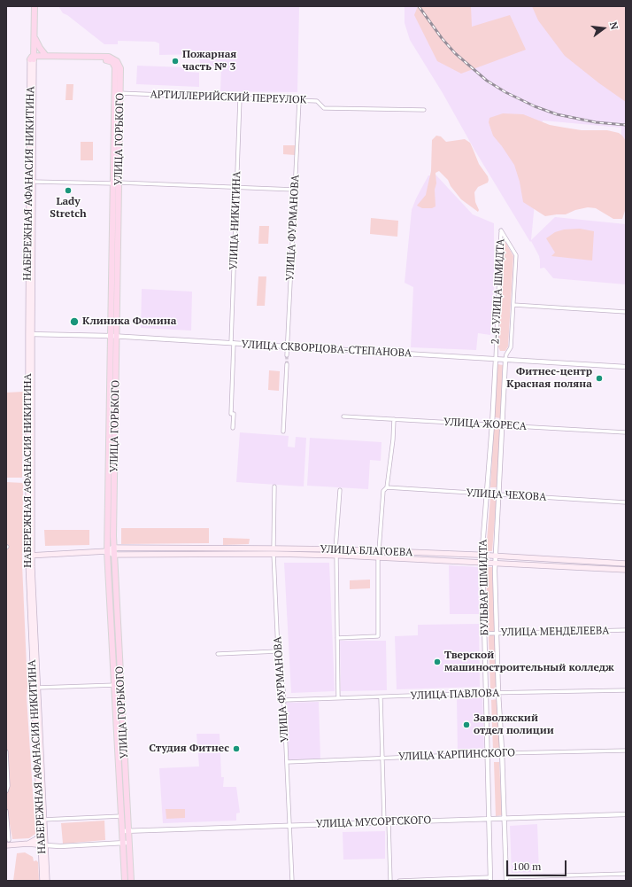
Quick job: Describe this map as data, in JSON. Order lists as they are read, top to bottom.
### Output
{
  "streets": {
    "main road": ["УЛИЦА ГОРЬКОГО", "НАБЕРЕЖНАЯ АФАНАСИЯ НИКИТИНА", "УЛИЦА БЛАГОЕВА"],
    "street": [
      "АРТИЛЛЕРИЙСКИЙ ПЕРЕУЛОК",
      "УЛИЦА НИКИТИНА",
      "УЛИЦА ФУРМАНОВА",
      "2-Я УЛИЦА ШМИДТА",
      "УЛИЦА СКВОРЦОВА-СТЕПАНОВА",
      "УЛИЦА ЖОРЕСА",
      "УЛИЦА ЧЕХОВА",
      "БУЛЬВАР ШМИДТА",
      "УЛИЦА МЕНДЕЛЕЕВА",
      "УЛИЦА ПАВЛОВА",
      "УЛИЦА КАРПИНСКОГО",
      "УЛИЦА МУСОРГСКОГО"
    ]
  },
  "crossings": [
    ["АРТИЛЛЕРИЙСКИЙ ПЕРЕУЛОК", "УЛИЦА ГОРЬКОГО"],
    ["АРТИЛЛЕРИЙСКИЙ ПЕРЕУЛОК", "УЛИЦА НИКИТИНА"],
    ["АРТИЛЛЕРИЙСКИЙ ПЕРЕУЛОК", "УЛИЦА ФУРМАНОВА"],
    ["УЛИЦА ГОРЬКОГО", "НАБЕРЕЖНАЯ АФАНАСИЯ НИКИТИНА"],
    ["УЛИЦА ГОРЬКОГО", "УЛИЦА СКВОРЦОВА-СТЕПАНОВА"],
    ["УЛИЦА ГОРЬКОГО", "УЛИЦА БЛАГОЕВА"],
    ["УЛИЦА ГОРЬКОГО", "УЛИЦА МУСОРГСКОГО"],
    ["НАБЕРЕЖНАЯ АФАНАСИЯ НИКИТИНА", "УЛИЦА СКВОРЦОВА-СТЕПАНОВА"],
    ["УЛИЦА НИКИТИНА", "УЛИЦА СКВОРЦОВА-СТЕПАНОВА"],
    ["УЛИЦА ФУРМАНОВА", "УЛИЦА СКВОРЦОВА-СТЕПАНОВА"],
    ["УЛИЦА ФУРМАНОВА", "УЛИЦА БЛАГОЕВА"],
    ["УЛИЦА ФУРМАНОВА", "УЛИЦА ПАВЛОВА"],
    ["УЛИЦА ФУРМАНОВА", "УЛИЦА КАРПИНСКОГО"],
    ["УЛИЦА ФУРМАНОВА", "УЛИЦА МУСОРГСКОГО"],
    ["2-Я УЛИЦА ШМИДТА", "УЛИЦА СКВОРЦОВА-СТЕПАНОВА"],
    ["2-Я УЛИЦА ШМИДТА", "БУЛЬВАР ШМИДТА"],
    ["УЛИЦА СКВОРЦОВА-СТЕПАНОВА", "БУЛЬВАР ШМИДТА"],
    ["УЛИЦА ЖОРЕСА", "БУЛЬВАР ШМИДТА"],
    ["УЛИЦА ЧЕХОВА", "БУЛЬВАР ШМИДТА"],
    ["УЛИЦА БЛАГОЕВА", "БУЛЬВАР ШМИДТА"],
    ["БУЛЬВАР ШМИДТА", "УЛИЦА МЕНДЕЛЕЕВА"],
    ["БУЛЬВАР ШМИДТА", "УЛИЦА ПАВЛОВА"],
    ["БУЛЬВАР ШМИДТА", "УЛИЦА КАРПИНСКОГО"],
    ["БУЛЬВАР ШМИДТА", "УЛИЦА МУСОРГСКОГО"]
  ],
  "places": [
    "Пожарная часть № 3",
    "Lady Stretch",
    "Клиника Фомина",
    "Фитнес-центр Красная поляна",
    "Тверской машиностроительный колледж",
    "Заволжский отдел полиции",
    "Студия Фитнес"
  ],
  "scale_bar": "100 m",
  "north": "right"
}
